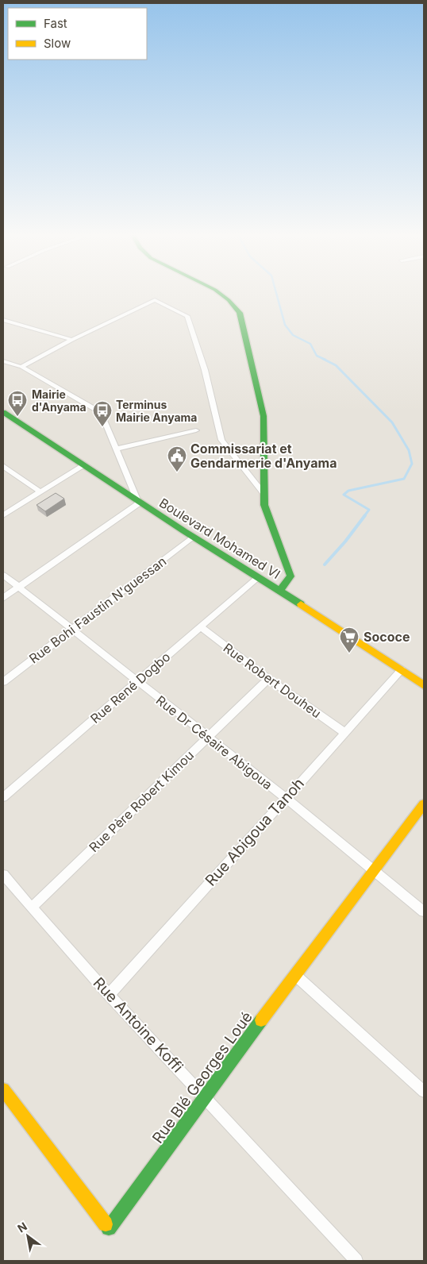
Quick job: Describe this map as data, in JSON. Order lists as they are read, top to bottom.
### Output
{
  "streets": {
    "street": [
      "Boulevard Mohamed VI",
      "Rue Bohi Faustin N'guessan",
      "Rue Robert Douheu",
      "Rue René Dogbo",
      "Rue Dr Césaire Abigoua",
      "Rue Père Robert Kimou",
      "Rue Abigoua Tanoh",
      "Rue Antoine Koffi",
      "Rue Blé Georges Loué"
    ]
  },
  "crossings": [
    ["Boulevard Mohamed VI", "Rue Bohi Faustin N'guessan"],
    ["Boulevard Mohamed VI", "Rue René Dogbo"],
    ["Boulevard Mohamed VI", "Rue Abigoua Tanoh"],
    ["Rue Bohi Faustin N'guessan", "Rue Dr Césaire Abigoua"],
    ["Rue Robert Douheu", "Rue René Dogbo"],
    ["Rue Robert Douheu", "Rue Père Robert Kimou"],
    ["Rue Robert Douheu", "Rue Abigoua Tanoh"],
    ["Rue René Dogbo", "Rue Dr Césaire Abigoua"],
    ["Rue Dr Césaire Abigoua", "Rue Père Robert Kimou"],
    ["Rue Dr Césaire Abigoua", "Rue Abigoua Tanoh"],
    ["Rue Dr Césaire Abigoua", "Rue Blé Georges Loué"],
    ["Rue Père Robert Kimou", "Rue Antoine Koffi"],
    ["Rue Abigoua Tanoh", "Rue Antoine Koffi"],
    ["Rue Antoine Koffi", "Rue Blé Georges Loué"]
  ],
  "places": {
    "bus stop": ["Mairie d'Anyama", "Terminus Mairie Anyama"],
    "public building": ["Commissariat et Gendarmerie d'Anyama"],
    "supermarket": ["Sococe"]
  },
  "legend": ["Fast", "Slow"],
  "north": "top left"
}
